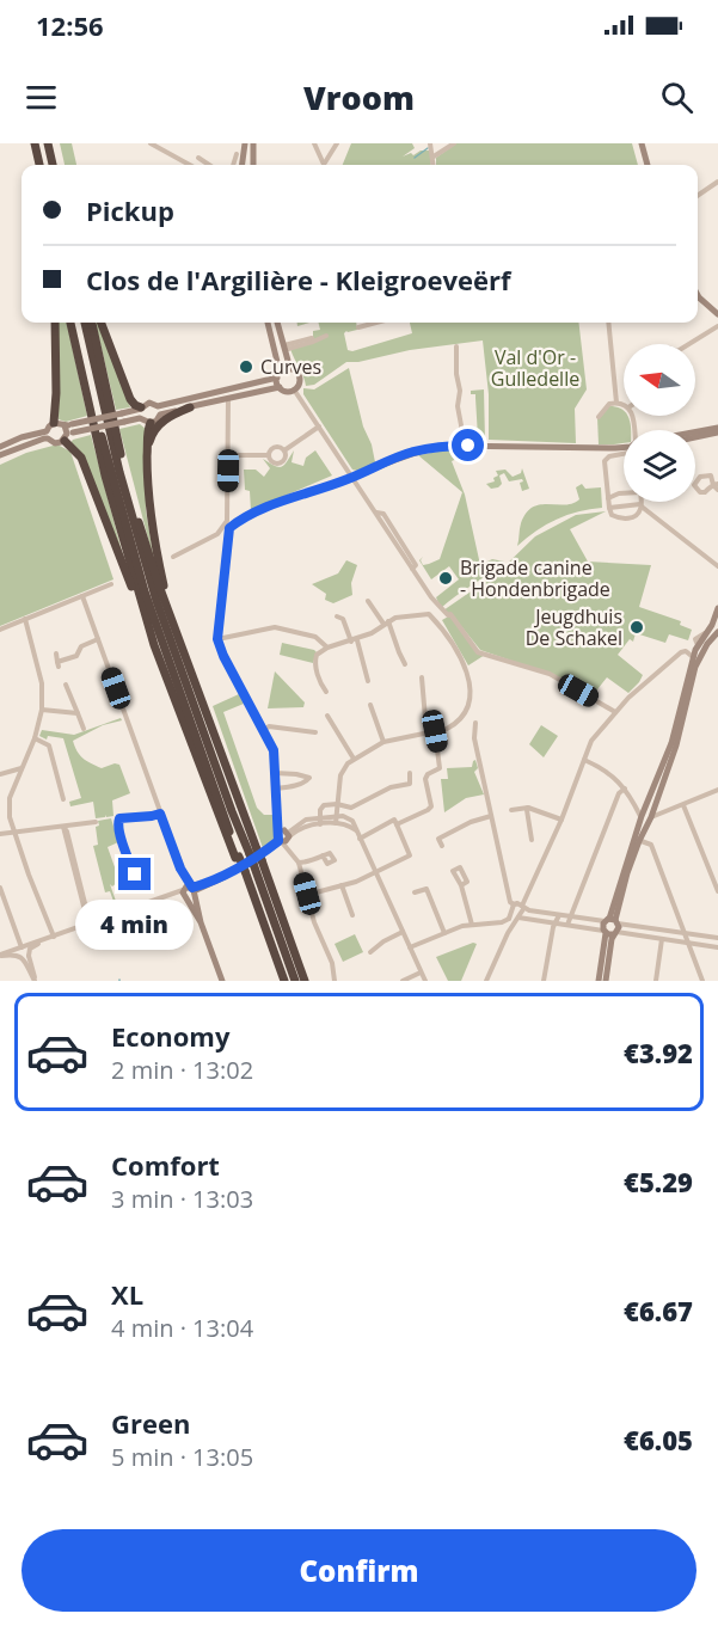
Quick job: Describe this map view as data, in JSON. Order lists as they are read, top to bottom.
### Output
{
  "parks": ["Val d'Or - Gulledelle"],
  "places": ["Curves", "Brigade canine - Hondenbrigade", "Jeugdhuis De Schakel"],
  "north": "left",
  "page": {
    "status": "12:56",
    "header": "Vroom",
    "banner": ["Pickup", "Clos de l'Argilière - Kleigroeveërf"],
    "bubble": "4 min",
    "list": [
      {
        "name": "Economy",
        "note": "2 min · 13:02",
        "value": "€3.92"
      },
      {
        "name": "Comfort",
        "note": "3 min · 13:03",
        "value": "€5.29"
      },
      {
        "name": "XL",
        "note": "4 min · 13:04",
        "value": "€6.67"
      },
      {
        "name": "Green",
        "note": "5 min · 13:05",
        "value": "€6.05"
      }
    ],
    "buttons": "Confirm"
  }
}
